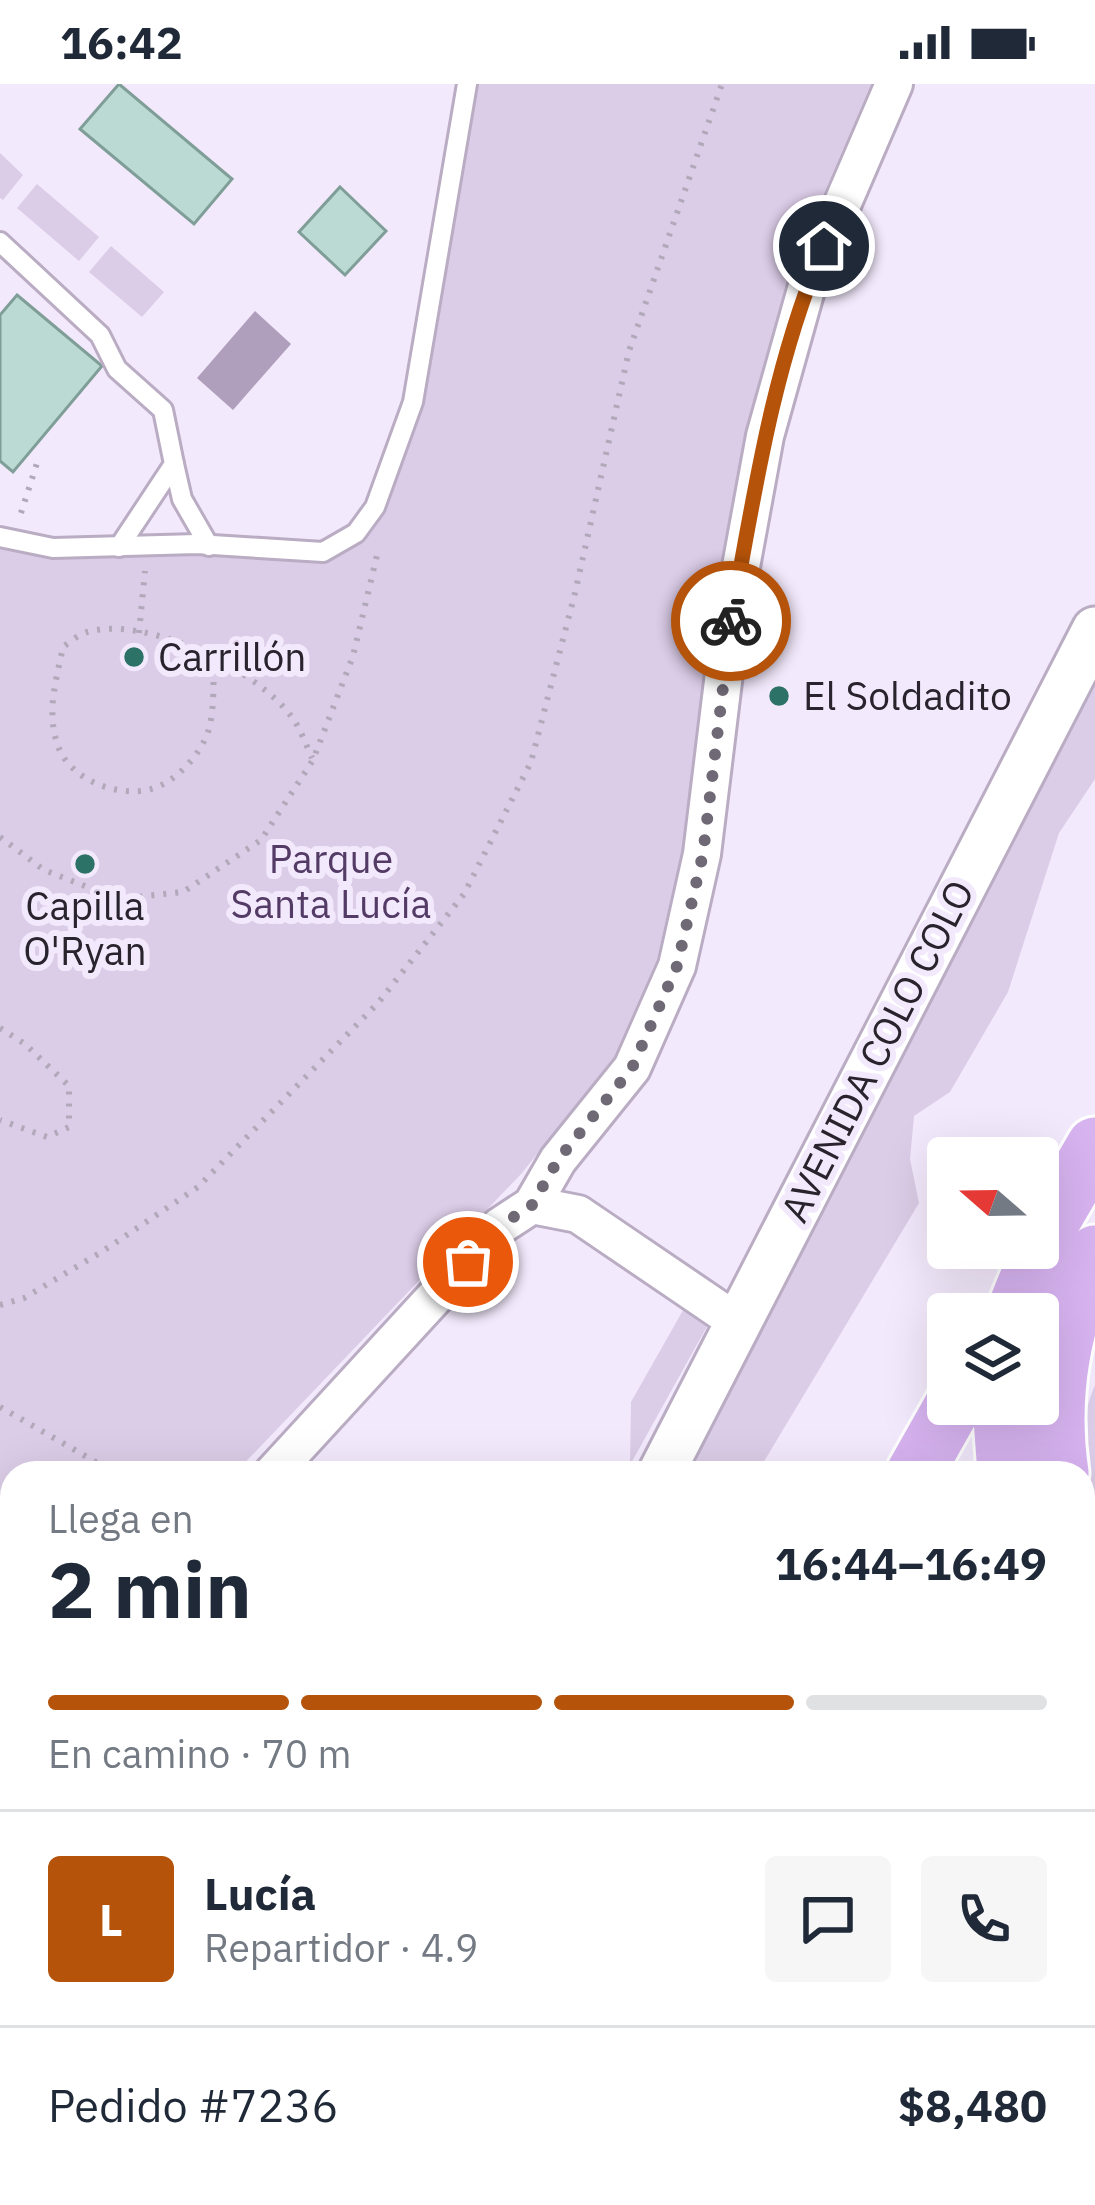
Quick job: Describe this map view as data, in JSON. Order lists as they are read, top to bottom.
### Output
{
  "streets": {
    "street": ["AVENIDA COLO COLO"]
  },
  "parks": ["Parque Santa Lucía"],
  "places": ["Carrillón", "El Soldadito", "Capilla O'Ryan"],
  "north": "left",
  "page": {
    "status": "16:42",
    "heading": ["2 min", "Llega en", "16:44–16:49"],
    "panel": [
      "Lucía",
      "Repartidor · 4.9",
      "Pedido #7236",
      "$8,480"
    ],
    "bar": "En camino · 70 m",
    "round": "L"
  }
}
